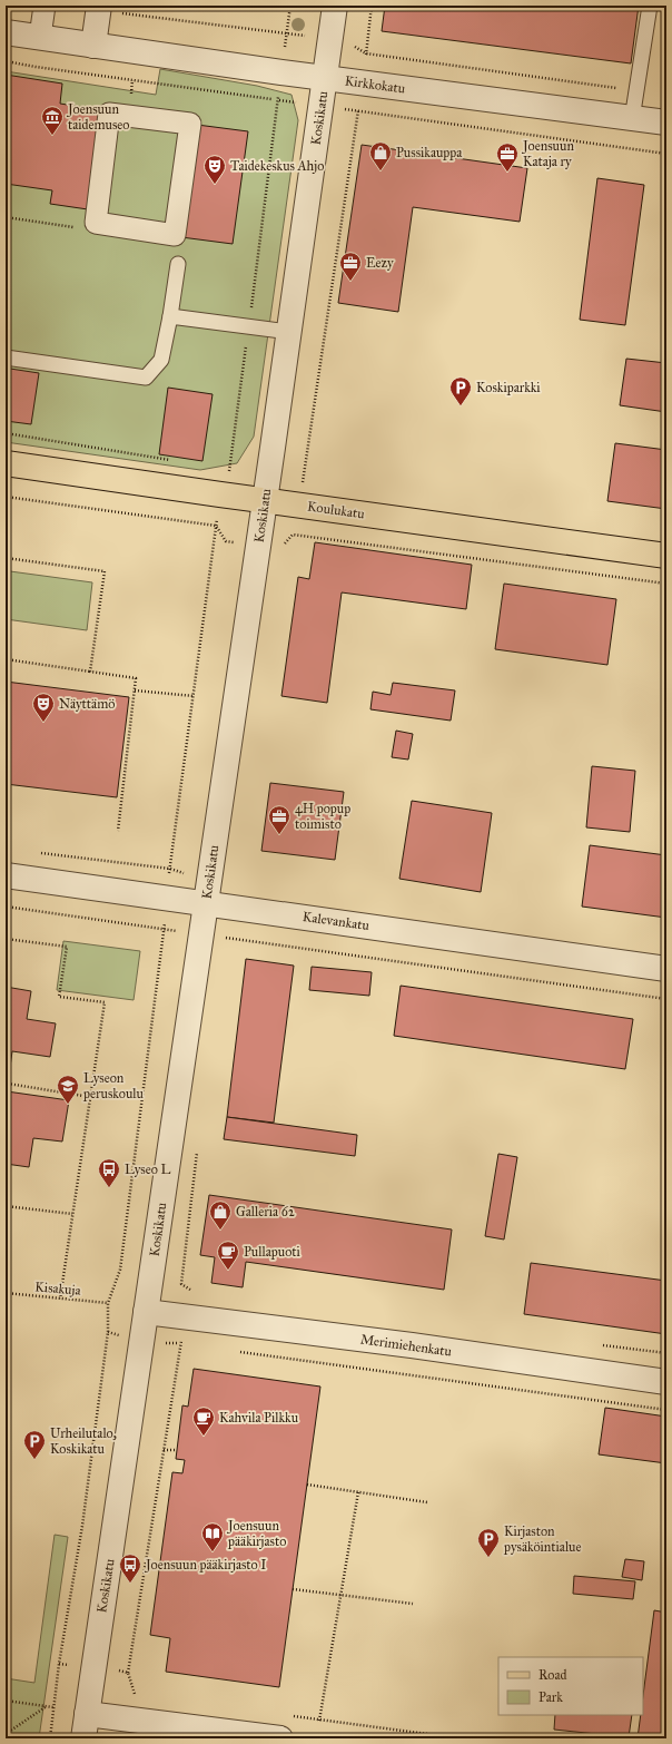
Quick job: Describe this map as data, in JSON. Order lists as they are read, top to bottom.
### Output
{
  "streets": {
    "main road": ["Koulukatu"],
    "street": [
      "Kirkkokatu",
      "Koskikatu",
      "Kalevankatu",
      "Merimiehenkatu"
    ],
    "path": ["Kisakuja"]
  },
  "crossings": [
    ["Kirkkokatu", "Koskikatu"],
    ["Koskikatu", "Koulukatu"],
    ["Koskikatu", "Kalevankatu"],
    ["Koskikatu", "Merimiehenkatu"]
  ],
  "places": {
    "museum": ["Joensuun taidemuseo"],
    "shop": ["Pussikauppa", "Galleria 62"],
    "office": ["Joensuun Kataja ry", "Eezy", "4H popup toimisto"],
    "theatre": ["Taidekeskus Ahjo", "Näyttämö"],
    "parking": ["Koskiparkki", "Urheilutalo, Koskikatu", "Kirjaston pysäköintialue"],
    "school or university": ["Lyseon peruskoulu"],
    "bus stop": ["Lyseo L", "Joensuun pääkirjasto I"],
    "cafe": ["Pullapuoti", "Kahvila Pilkku"],
    "library": ["Joensuun pääkirjasto"]
  },
  "legend": ["Road", "Park"]
}
